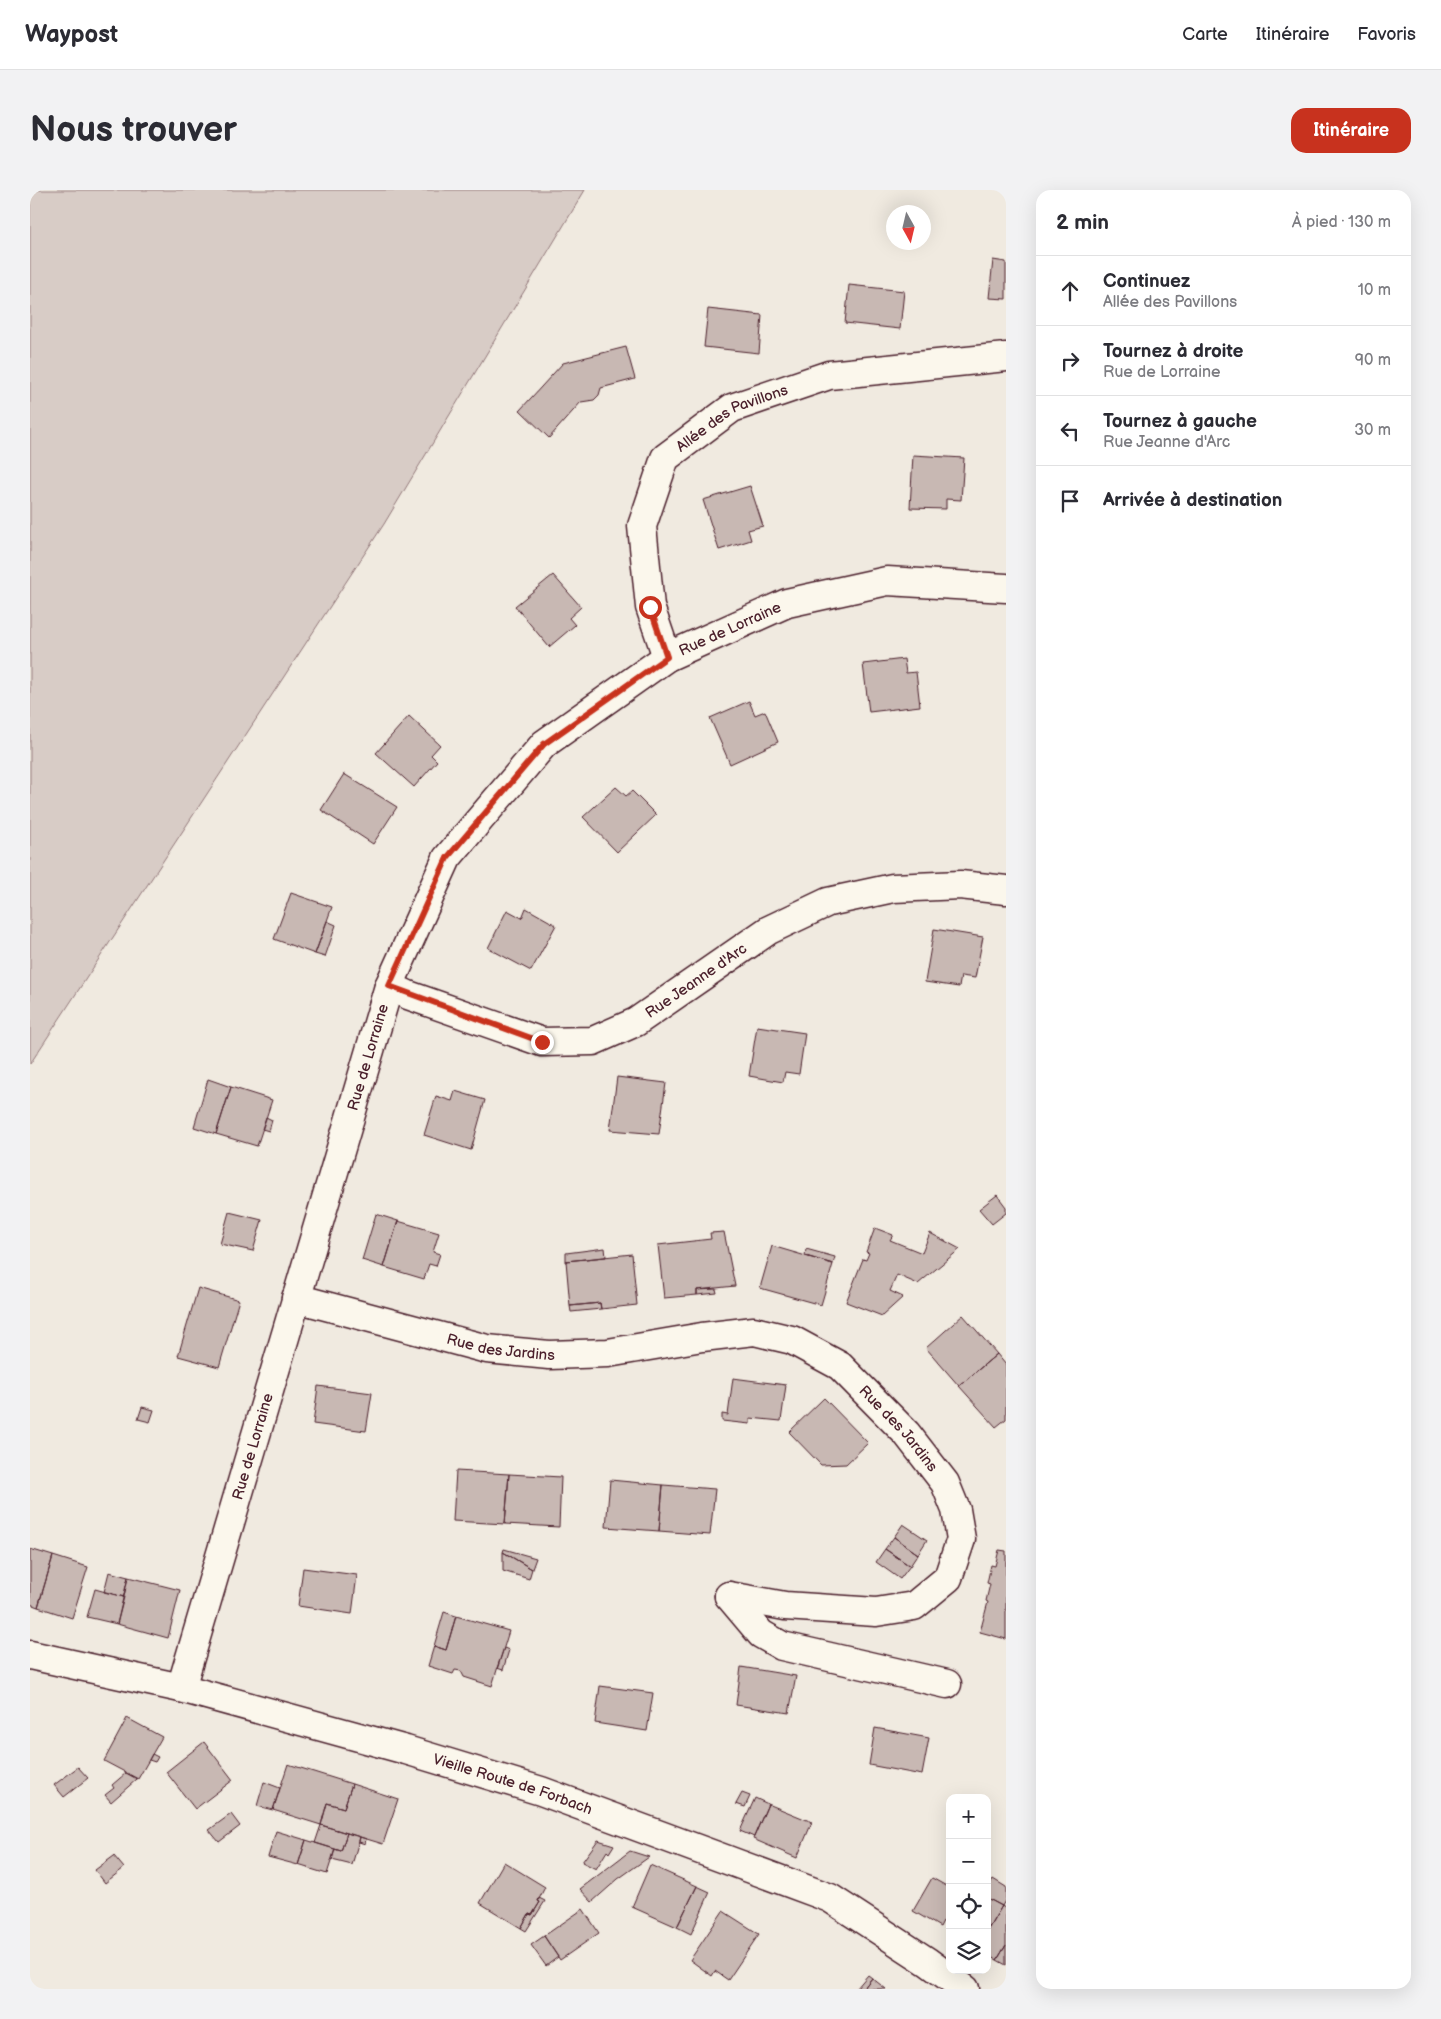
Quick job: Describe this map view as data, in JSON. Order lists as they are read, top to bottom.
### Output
{
  "streets": {
    "street": [
      "Allée des Pavillons",
      "Rue de Lorraine",
      "Rue Jeanne d'Arc",
      "Rue des Jardins",
      "Vieille Route de Forbach"
    ]
  },
  "crossings": [
    ["Allée des Pavillons", "Rue de Lorraine"],
    ["Rue de Lorraine", "Rue Jeanne d'Arc"],
    ["Rue de Lorraine", "Rue des Jardins"],
    ["Rue de Lorraine", "Vieille Route de Forbach"]
  ],
  "north": "bottom",
  "page": {
    "header": "Waypost",
    "nav": ["Carte", "Itinéraire", "Favoris"],
    "buttons": "Itinéraire",
    "title": "Nous trouver",
    "heading": ["2 min", "À pied · 130 m"],
    "list": [
      ["Continuez", "Allée des Pavillons", "10 m"],
      ["Tournez à droite", "Rue de Lorraine", "90 m"],
      ["Tournez à gauche", "Rue Jeanne d'Arc", "30 m"],
      "Arrivée à destination"
    ],
    "map_buttons": ["+", "−"]
  }
}
